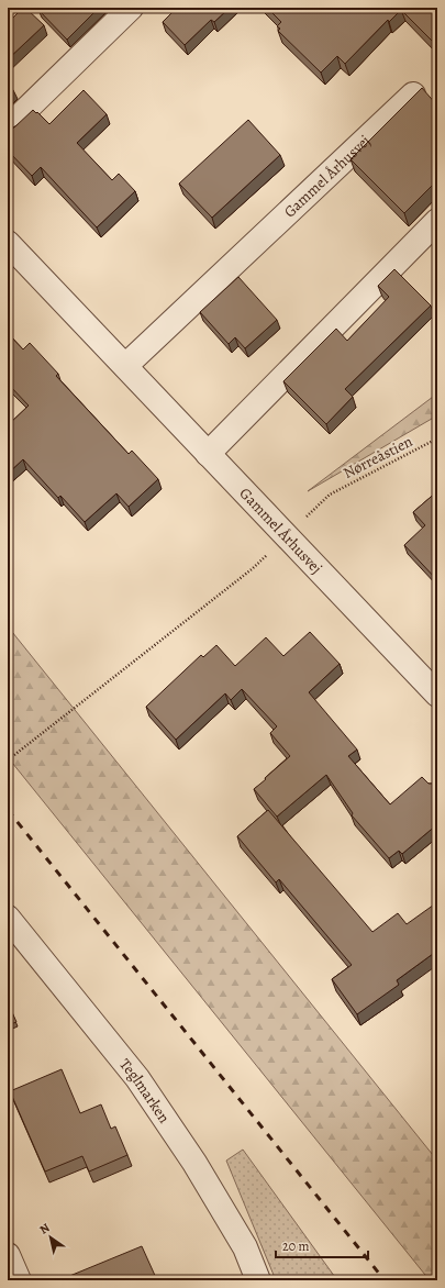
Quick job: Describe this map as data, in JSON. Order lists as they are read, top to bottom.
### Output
{
  "streets": {
    "street": ["Gammel Århusvej", "Teglmarken"],
    "path": ["Nørreåstien"]
  },
  "scale_bar": "20 m",
  "north": "top left"
}
